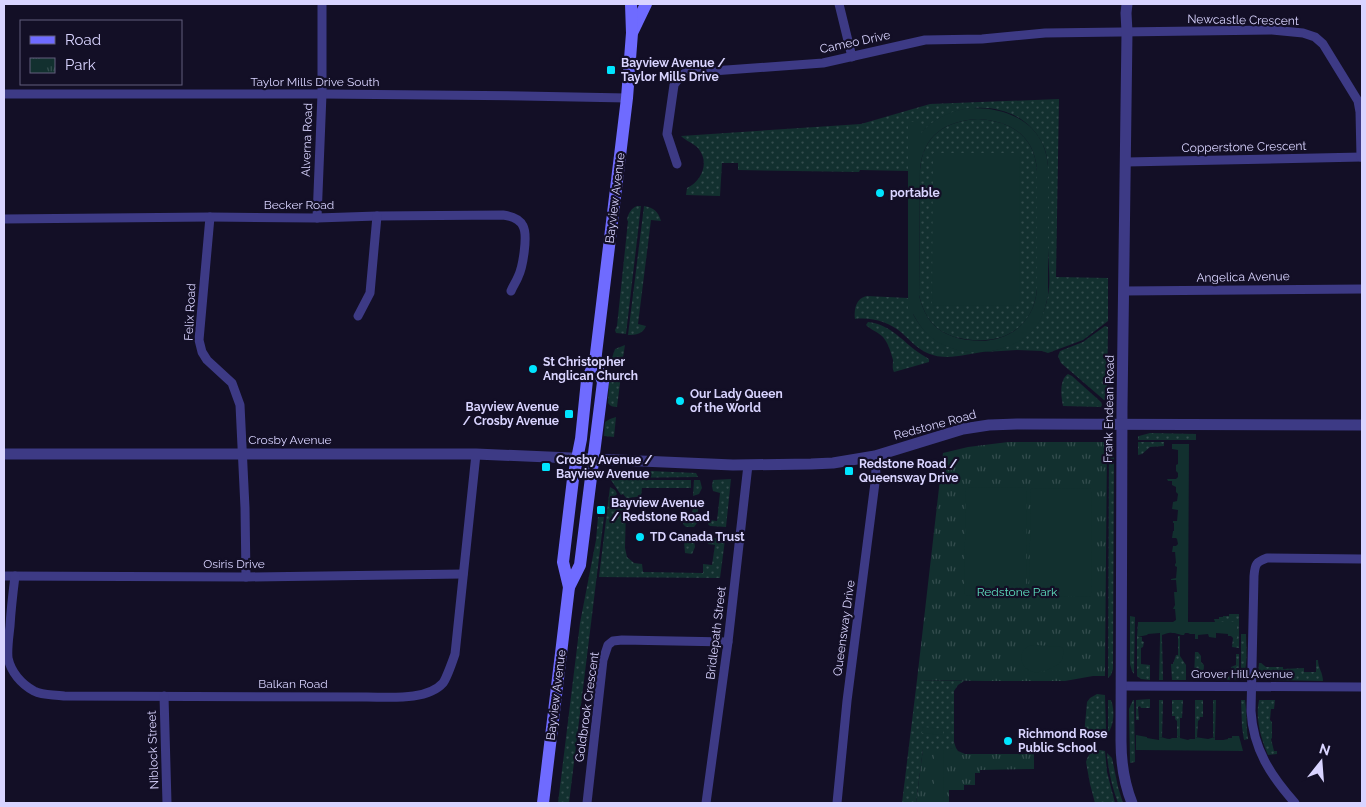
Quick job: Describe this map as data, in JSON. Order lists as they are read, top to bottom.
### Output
{
  "streets": {
    "main road": ["Bayview Avenue"],
    "street": [
      "Newcastle Crescent",
      "Cameo Drive",
      "Taylor Mills Drive South",
      "Alverna Road",
      "Copperstone Crescent",
      "Becker Road",
      "Angelica Avenue",
      "Felix Road",
      "Frank Endean Road",
      "Redstone Road",
      "Crosby Avenue",
      "Osiris Drive",
      "Queensway Drive",
      "Bridlepath Street",
      "Grover Hill Avenue",
      "Balkan Road",
      "Goldbrook Crescent",
      "Niblock Street"
    ]
  },
  "crossings": [
    ["Newcastle Crescent", "Cameo Drive"],
    ["Newcastle Crescent", "Copperstone Crescent"],
    ["Newcastle Crescent", "Frank Endean Road"],
    ["Cameo Drive", "Frank Endean Road"],
    ["Taylor Mills Drive South", "Alverna Road"],
    ["Taylor Mills Drive South", "Bayview Avenue"],
    ["Alverna Road", "Becker Road"],
    ["Copperstone Crescent", "Frank Endean Road"],
    ["Bayview Avenue", "Redstone Road"],
    ["Bayview Avenue", "Crosby Avenue"],
    ["Becker Road", "Felix Road"],
    ["Angelica Avenue", "Frank Endean Road"],
    ["Felix Road", "Crosby Avenue"],
    ["Frank Endean Road", "Redstone Road"],
    ["Frank Endean Road", "Grover Hill Avenue"],
    ["Redstone Road", "Crosby Avenue"],
    ["Redstone Road", "Queensway Drive"],
    ["Redstone Road", "Bridlepath Street"],
    ["Crosby Avenue", "Balkan Road"],
    ["Osiris Drive", "Balkan Road"],
    ["Bridlepath Street", "Goldbrook Crescent"],
    ["Balkan Road", "Niblock Street"]
  ],
  "parks": ["Redstone Park"],
  "places": {
    "transit": [
      "Bayview Avenue / Taylor Mills Drive",
      "Bayview Avenue / Crosby Avenue",
      "Crosby Avenue / Bayview Avenue",
      "Redstone Road / Queensway Drive",
      "Bayview Avenue / Redstone Road"
    ],
    "other": [
      "portable",
      "St Christopher Anglican Church",
      "Our Lady Queen of the World",
      "TD Canada Trust",
      "Richmond Rose Public School"
    ]
  },
  "legend": ["Road", "Park"],
  "north": "top"
}
